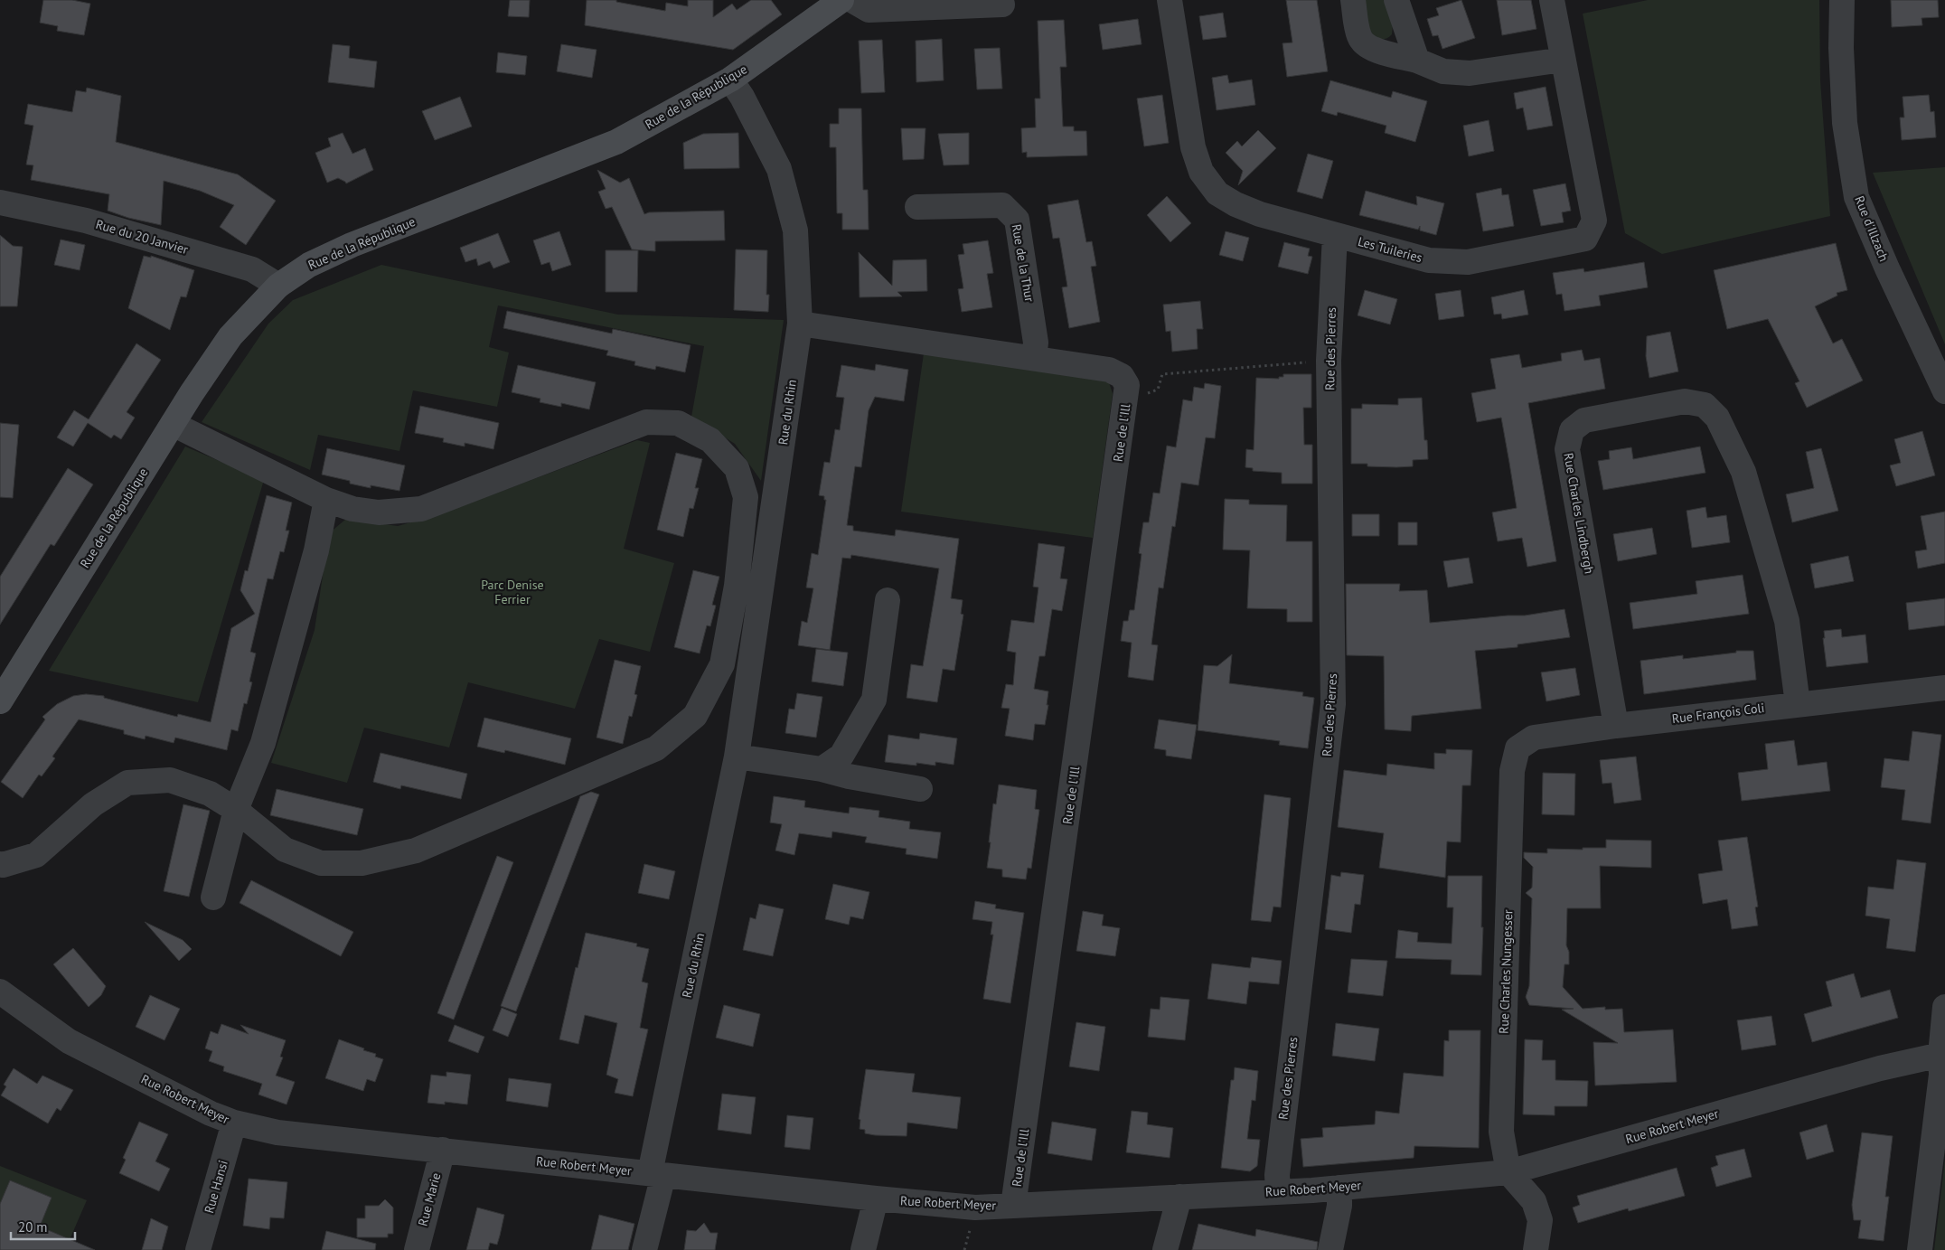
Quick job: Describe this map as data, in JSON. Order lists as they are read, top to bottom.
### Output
{
  "streets": {
    "main road": ["Rue de la République"],
    "street": [
      "Rue d'Illzach",
      "Rue du 20 Janvier",
      "Les Tuileries",
      "Rue de la Thur",
      "Rue des Pierres",
      "Rue du Rhin",
      "Rue de l'Ill",
      "Rue Charles Lindbergh",
      "Rue François Coli",
      "Rue Charles Nungesser",
      "Rue Robert Meyer",
      "Rue Hansi",
      "Rue Marie"
    ]
  },
  "crossings": [
    ["Rue de la République", "Rue du 20 Janvier"],
    ["Rue de la République", "Rue du Rhin"],
    ["Les Tuileries", "Rue des Pierres"],
    ["Rue des Pierres", "Rue Robert Meyer"],
    ["Rue du Rhin", "Rue Robert Meyer"],
    ["Rue de l'Ill", "Rue Robert Meyer"],
    ["Rue Charles Lindbergh", "Rue François Coli"],
    ["Rue François Coli", "Rue Charles Nungesser"],
    ["Rue Charles Nungesser", "Rue Robert Meyer"],
    ["Rue Robert Meyer", "Rue Hansi"],
    ["Rue Robert Meyer", "Rue Marie"]
  ],
  "parks": ["Parc Denise Ferrier"],
  "scale_bar": "20 m"
}
